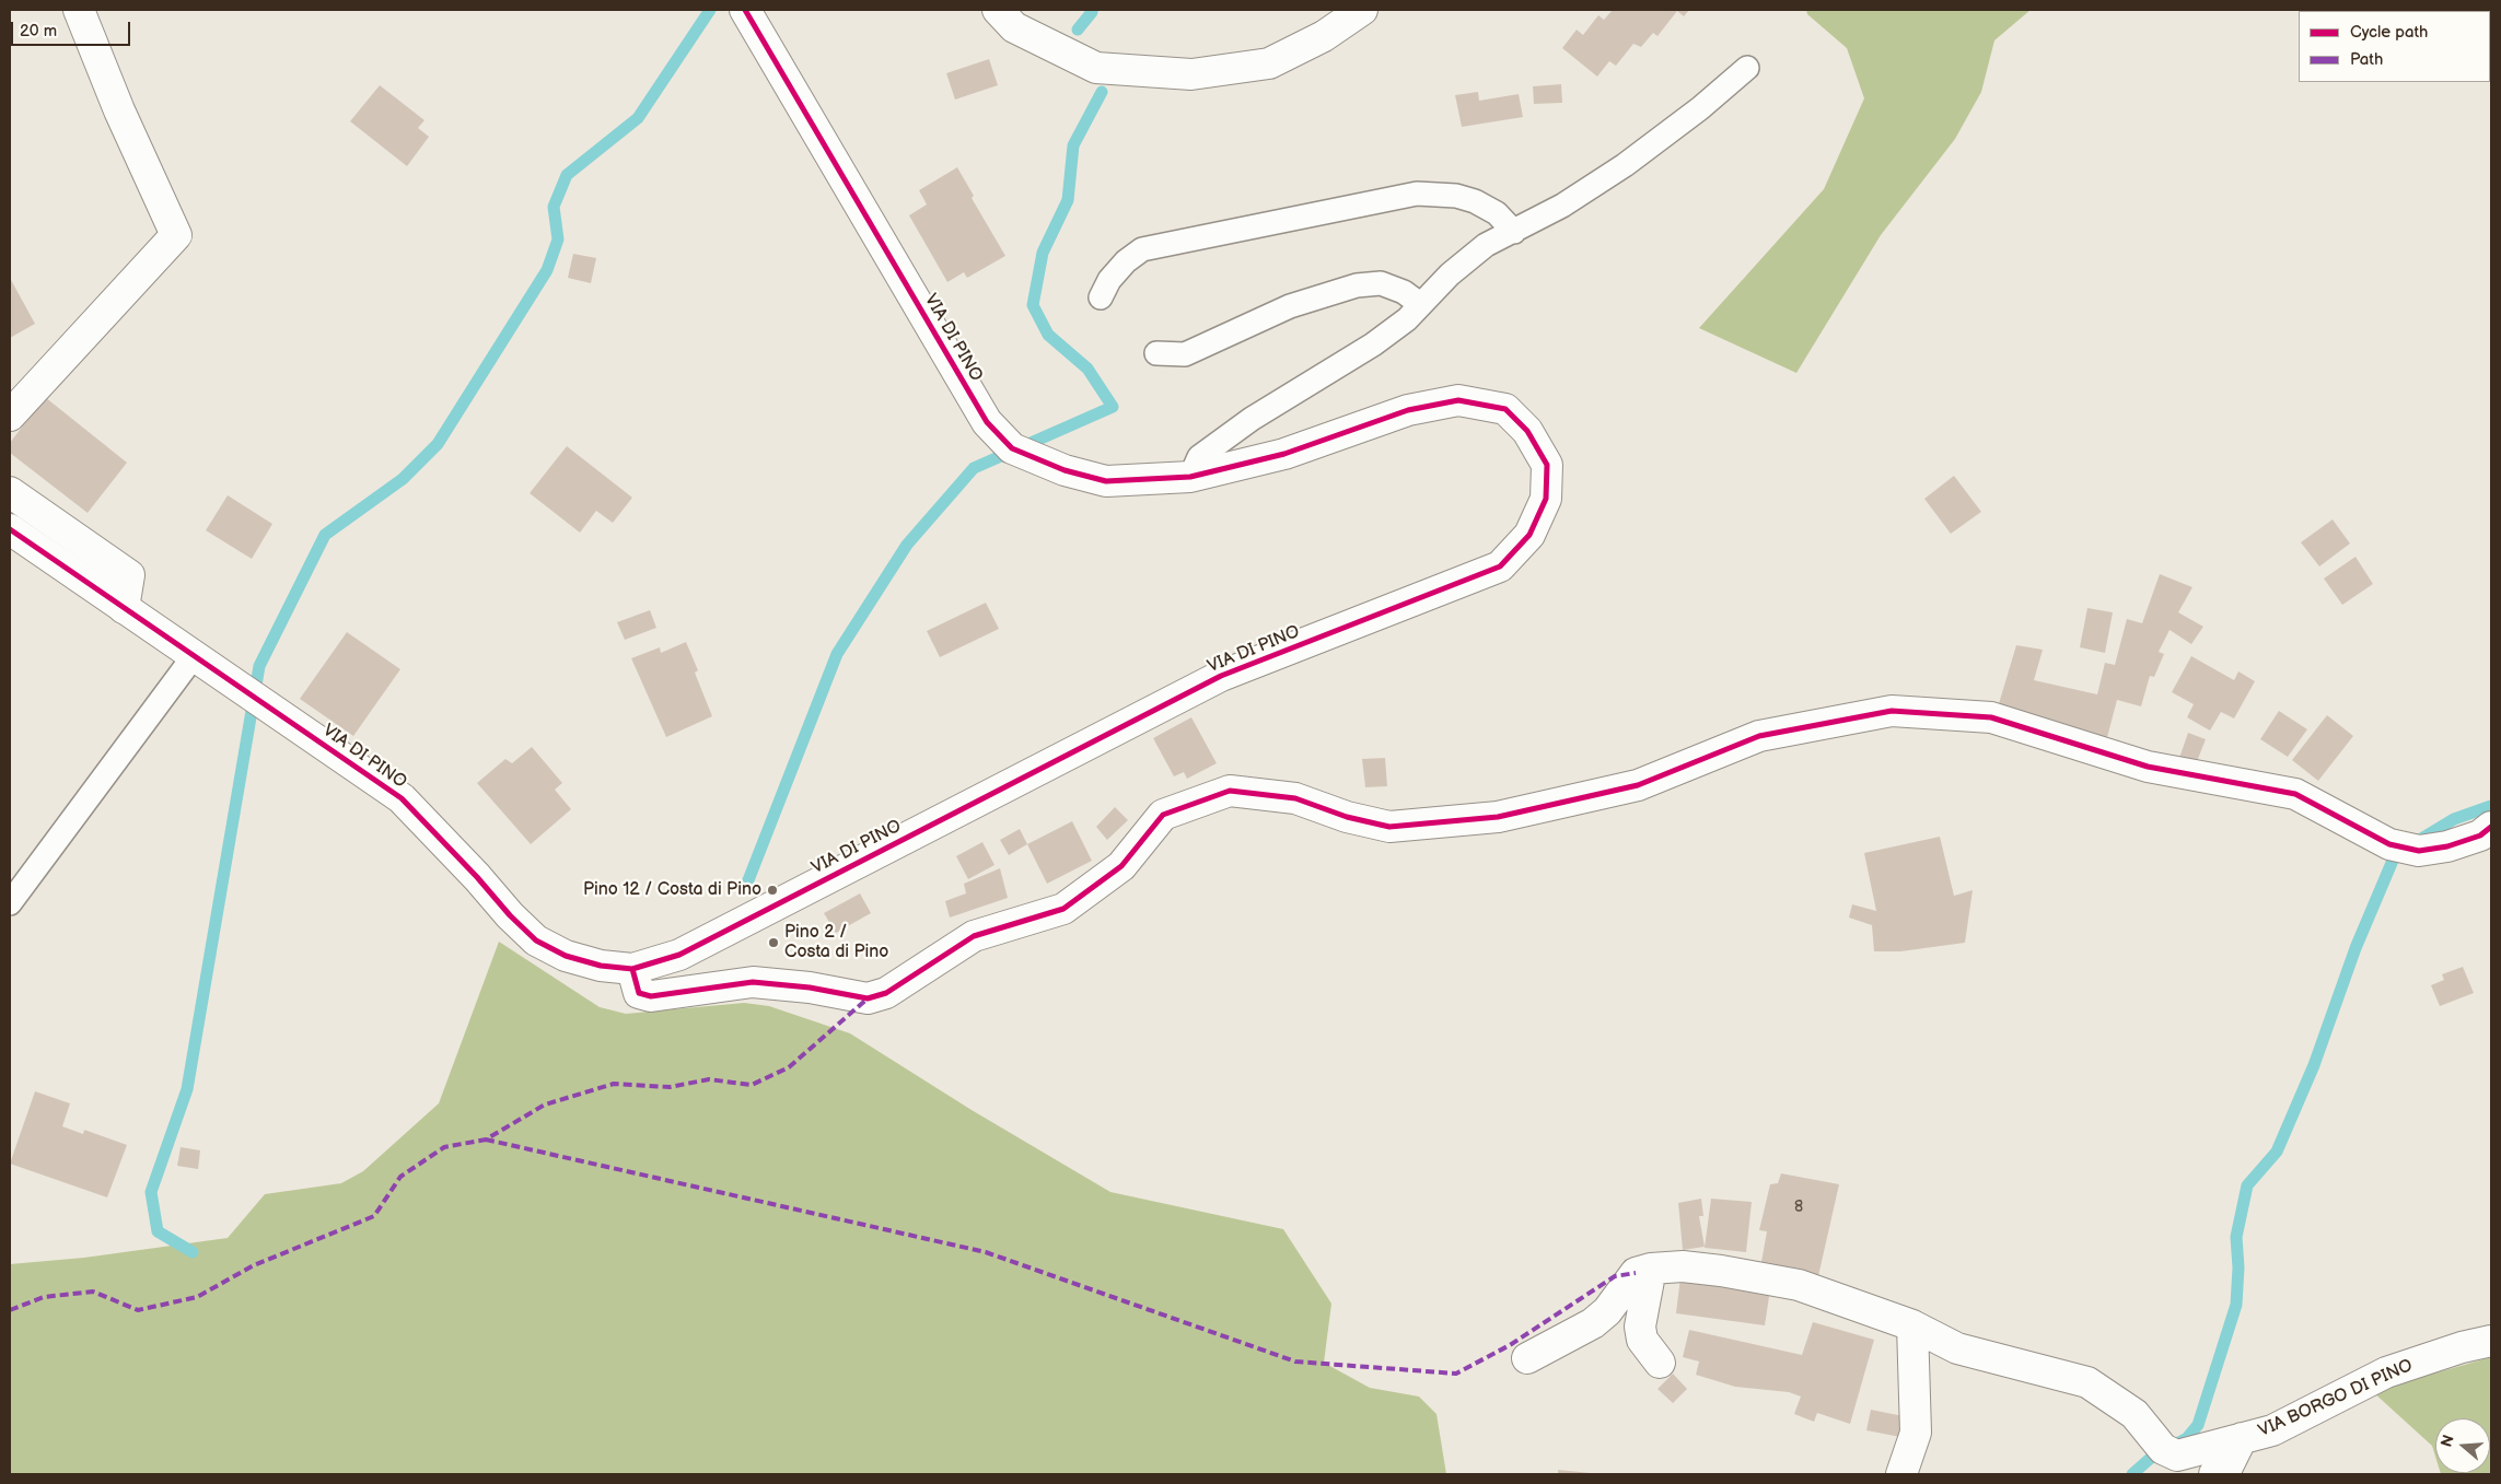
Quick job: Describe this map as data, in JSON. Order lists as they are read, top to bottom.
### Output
{
  "streets": {
    "street": ["VIA DI PINO", "VIA BORGO DI PINO"]
  },
  "places": ["Pino 12 / Costa di Pino", "Pino 2 / Costa di Pino"],
  "house_numbers": ["8"],
  "legend": ["Cycle path", "Path"],
  "scale_bar": "20 m",
  "north": "left"
}
